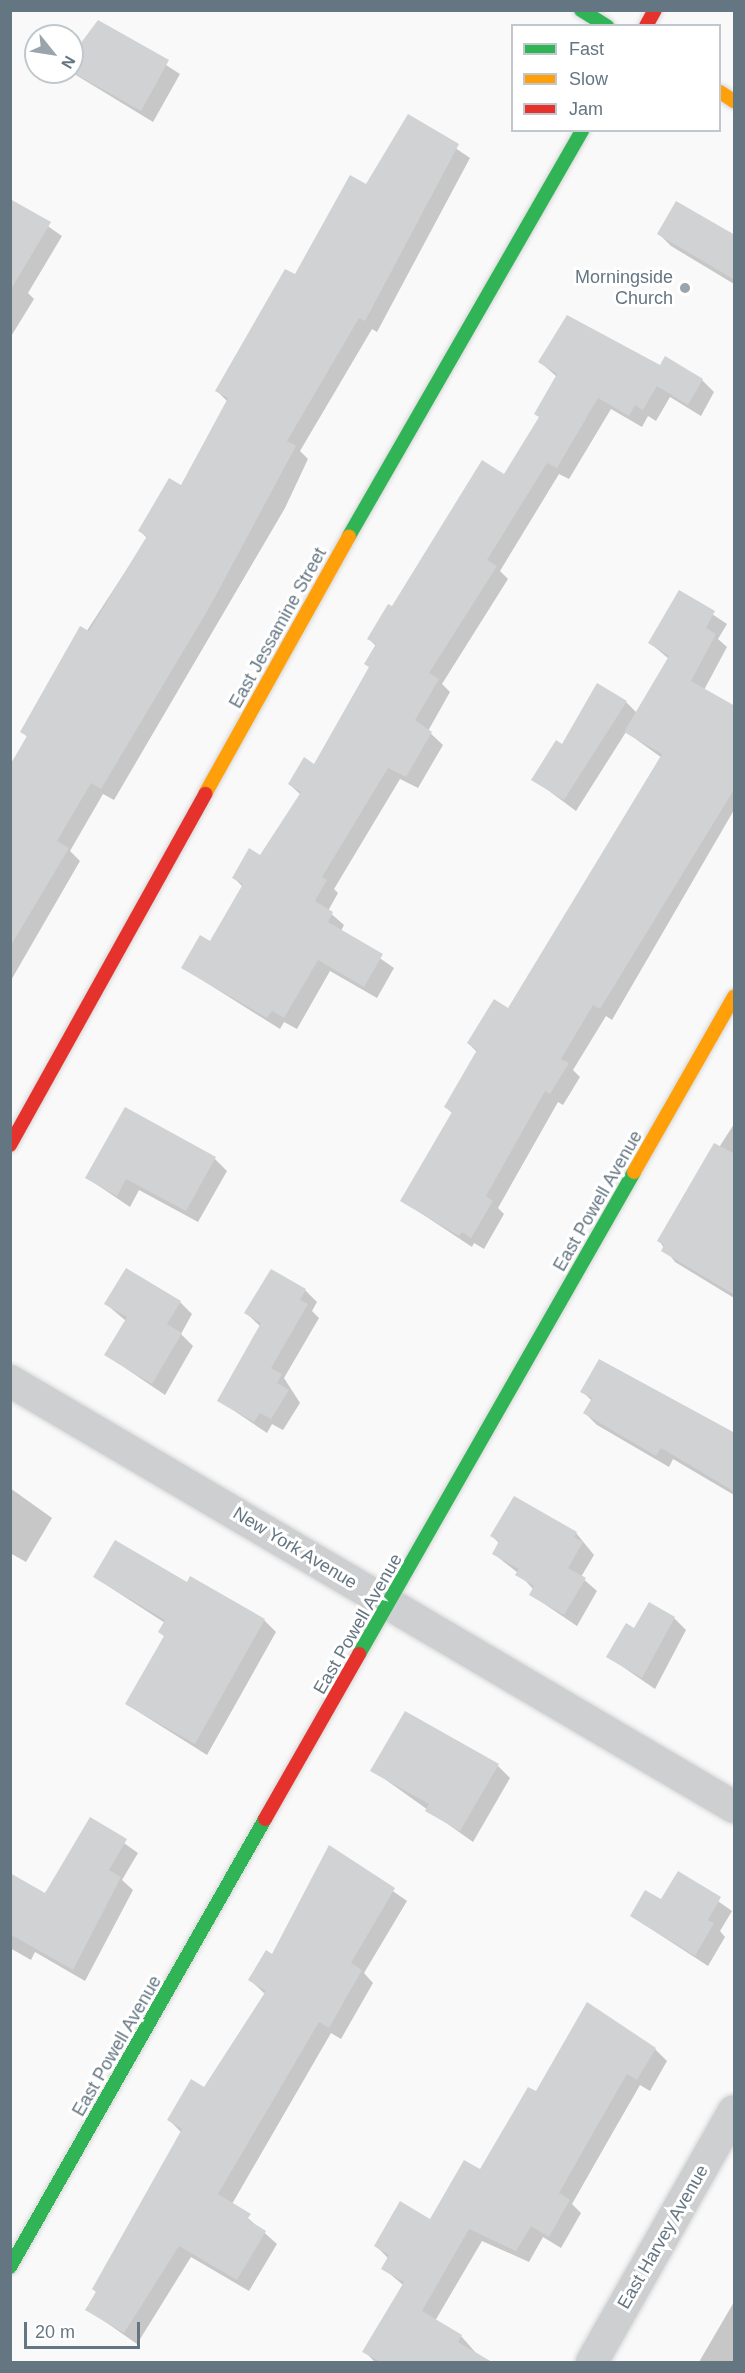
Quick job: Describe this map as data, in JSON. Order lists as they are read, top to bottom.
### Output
{
  "streets": {
    "street": [
      "East Jessamine Street",
      "East Powell Avenue",
      "New York Avenue",
      "East Harvey Avenue"
    ]
  },
  "crossings": [
    ["East Powell Avenue", "New York Avenue"]
  ],
  "places": ["Morningside Church"],
  "legend": ["Fast", "Slow", "Jam"],
  "scale_bar": "20 m",
  "north": "bottom right"
}
